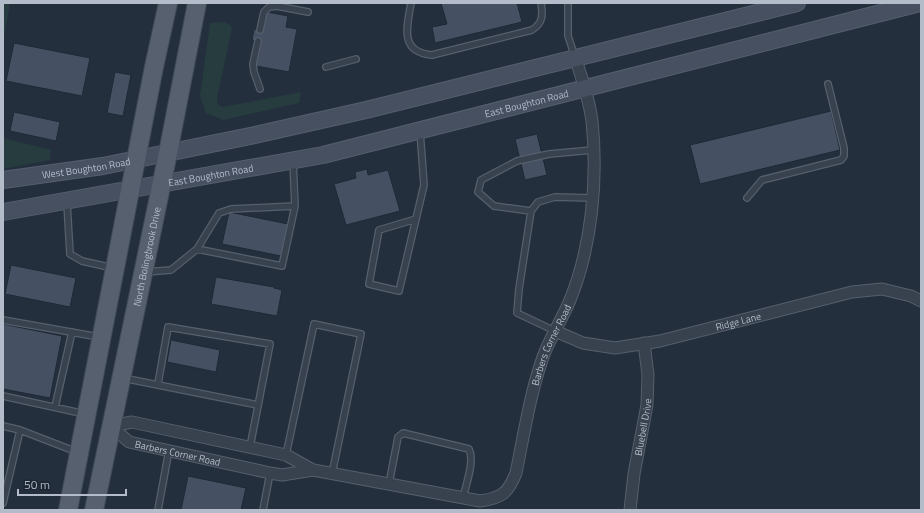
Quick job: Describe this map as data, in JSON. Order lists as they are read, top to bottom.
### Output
{
  "streets": {
    "main road": ["East Boughton Road", "West Boughton Road", "North Bolingbrook Drive"],
    "street": ["Ridge Lane", "Barbers Corner Road", "Bluebell Drive"]
  },
  "crossings": [
    ["East Boughton Road", "North Bolingbrook Drive"],
    ["East Boughton Road", "Barbers Corner Road"],
    ["West Boughton Road", "North Bolingbrook Drive"],
    ["North Bolingbrook Drive", "Barbers Corner Road"],
    ["Ridge Lane", "Barbers Corner Road"],
    ["Ridge Lane", "Bluebell Drive"]
  ],
  "scale_bar": "50 m"
}
